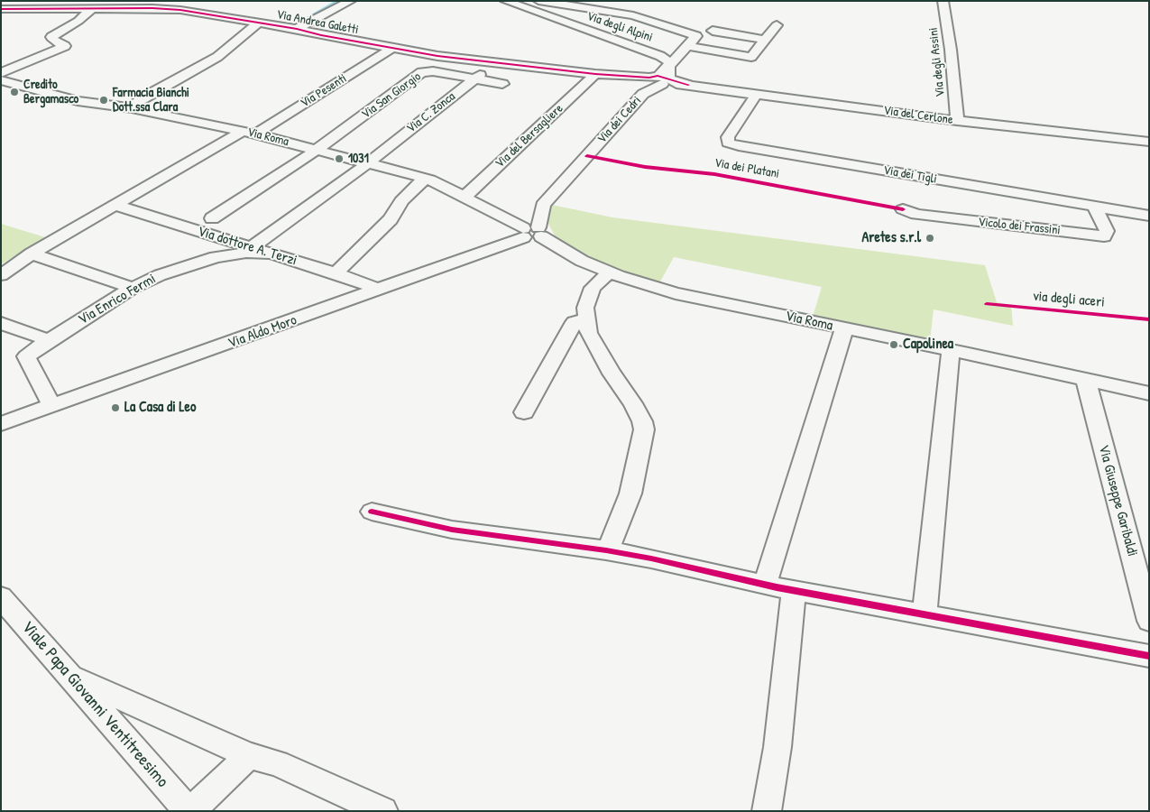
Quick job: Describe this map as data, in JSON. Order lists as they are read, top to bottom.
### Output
{
  "streets": {
    "street": [
      "Via Andrea Galetti",
      "Via degli Alpini",
      "Via degli Assini",
      "Via Pesenti",
      "Via San Giorgio",
      "Via C. Zonca",
      "Via del Cerlone",
      "Via dei Cedri",
      "Via del Bersagliere",
      "Via Roma",
      "Via dei Tigli",
      "Vicolo dei Frassini",
      "Via dottore A. Terzi",
      "Via Enrico Fermi",
      "Via Aldo Moro",
      "Via Giuseppe Garibaldi",
      "Viale Papa Giovanni Ventitreesimo"
    ],
    "cycle path": ["Via dei Platani", "via degli aceri"]
  },
  "crossings": [
    ["Via Andrea Galetti", "Via degli Alpini"],
    ["Via Andrea Galetti", "Via Pesenti"],
    ["Via Andrea Galetti", "Via C. Zonca"],
    ["Via Andrea Galetti", "Via del Cerlone"],
    ["Via Andrea Galetti", "Via dei Cedri"],
    ["Via Andrea Galetti", "Via del Bersagliere"],
    ["Via degli Alpini", "Via del Cerlone"],
    ["Via degli Alpini", "Via dei Cedri"],
    ["Via degli Assini", "Via del Cerlone"],
    ["Via Pesenti", "Via Roma"],
    ["Via Pesenti", "Via dottore A. Terzi"],
    ["Via San Giorgio", "Via C. Zonca"],
    ["Via San Giorgio", "Via Roma"],
    ["Via C. Zonca", "Via Roma"],
    ["Via C. Zonca", "Via dottore A. Terzi"],
    ["Via del Cerlone", "Via dei Cedri"],
    ["Via del Cerlone", "Via dei Tigli"],
    ["Via dei Cedri", "Via Roma"],
    ["Via dei Cedri", "Via Aldo Moro"],
    ["Via del Bersagliere", "Via Roma"],
    ["Via Roma", "Via Aldo Moro"],
    ["Via Roma", "Via Giuseppe Garibaldi"],
    ["Via dei Tigli", "Vicolo dei Frassini"],
    ["Via dottore A. Terzi", "Via Enrico Fermi"],
    ["Via dottore A. Terzi", "Via Aldo Moro"],
    ["Via Enrico Fermi", "Via Aldo Moro"]
  ],
  "places": [
    "Credito Bergamasco",
    "Farmacia Bianchi Dott.ssa Clara",
    "1031",
    "Aretes s.r.l",
    "Capolinea",
    "La Casa di Leo"
  ]
}
